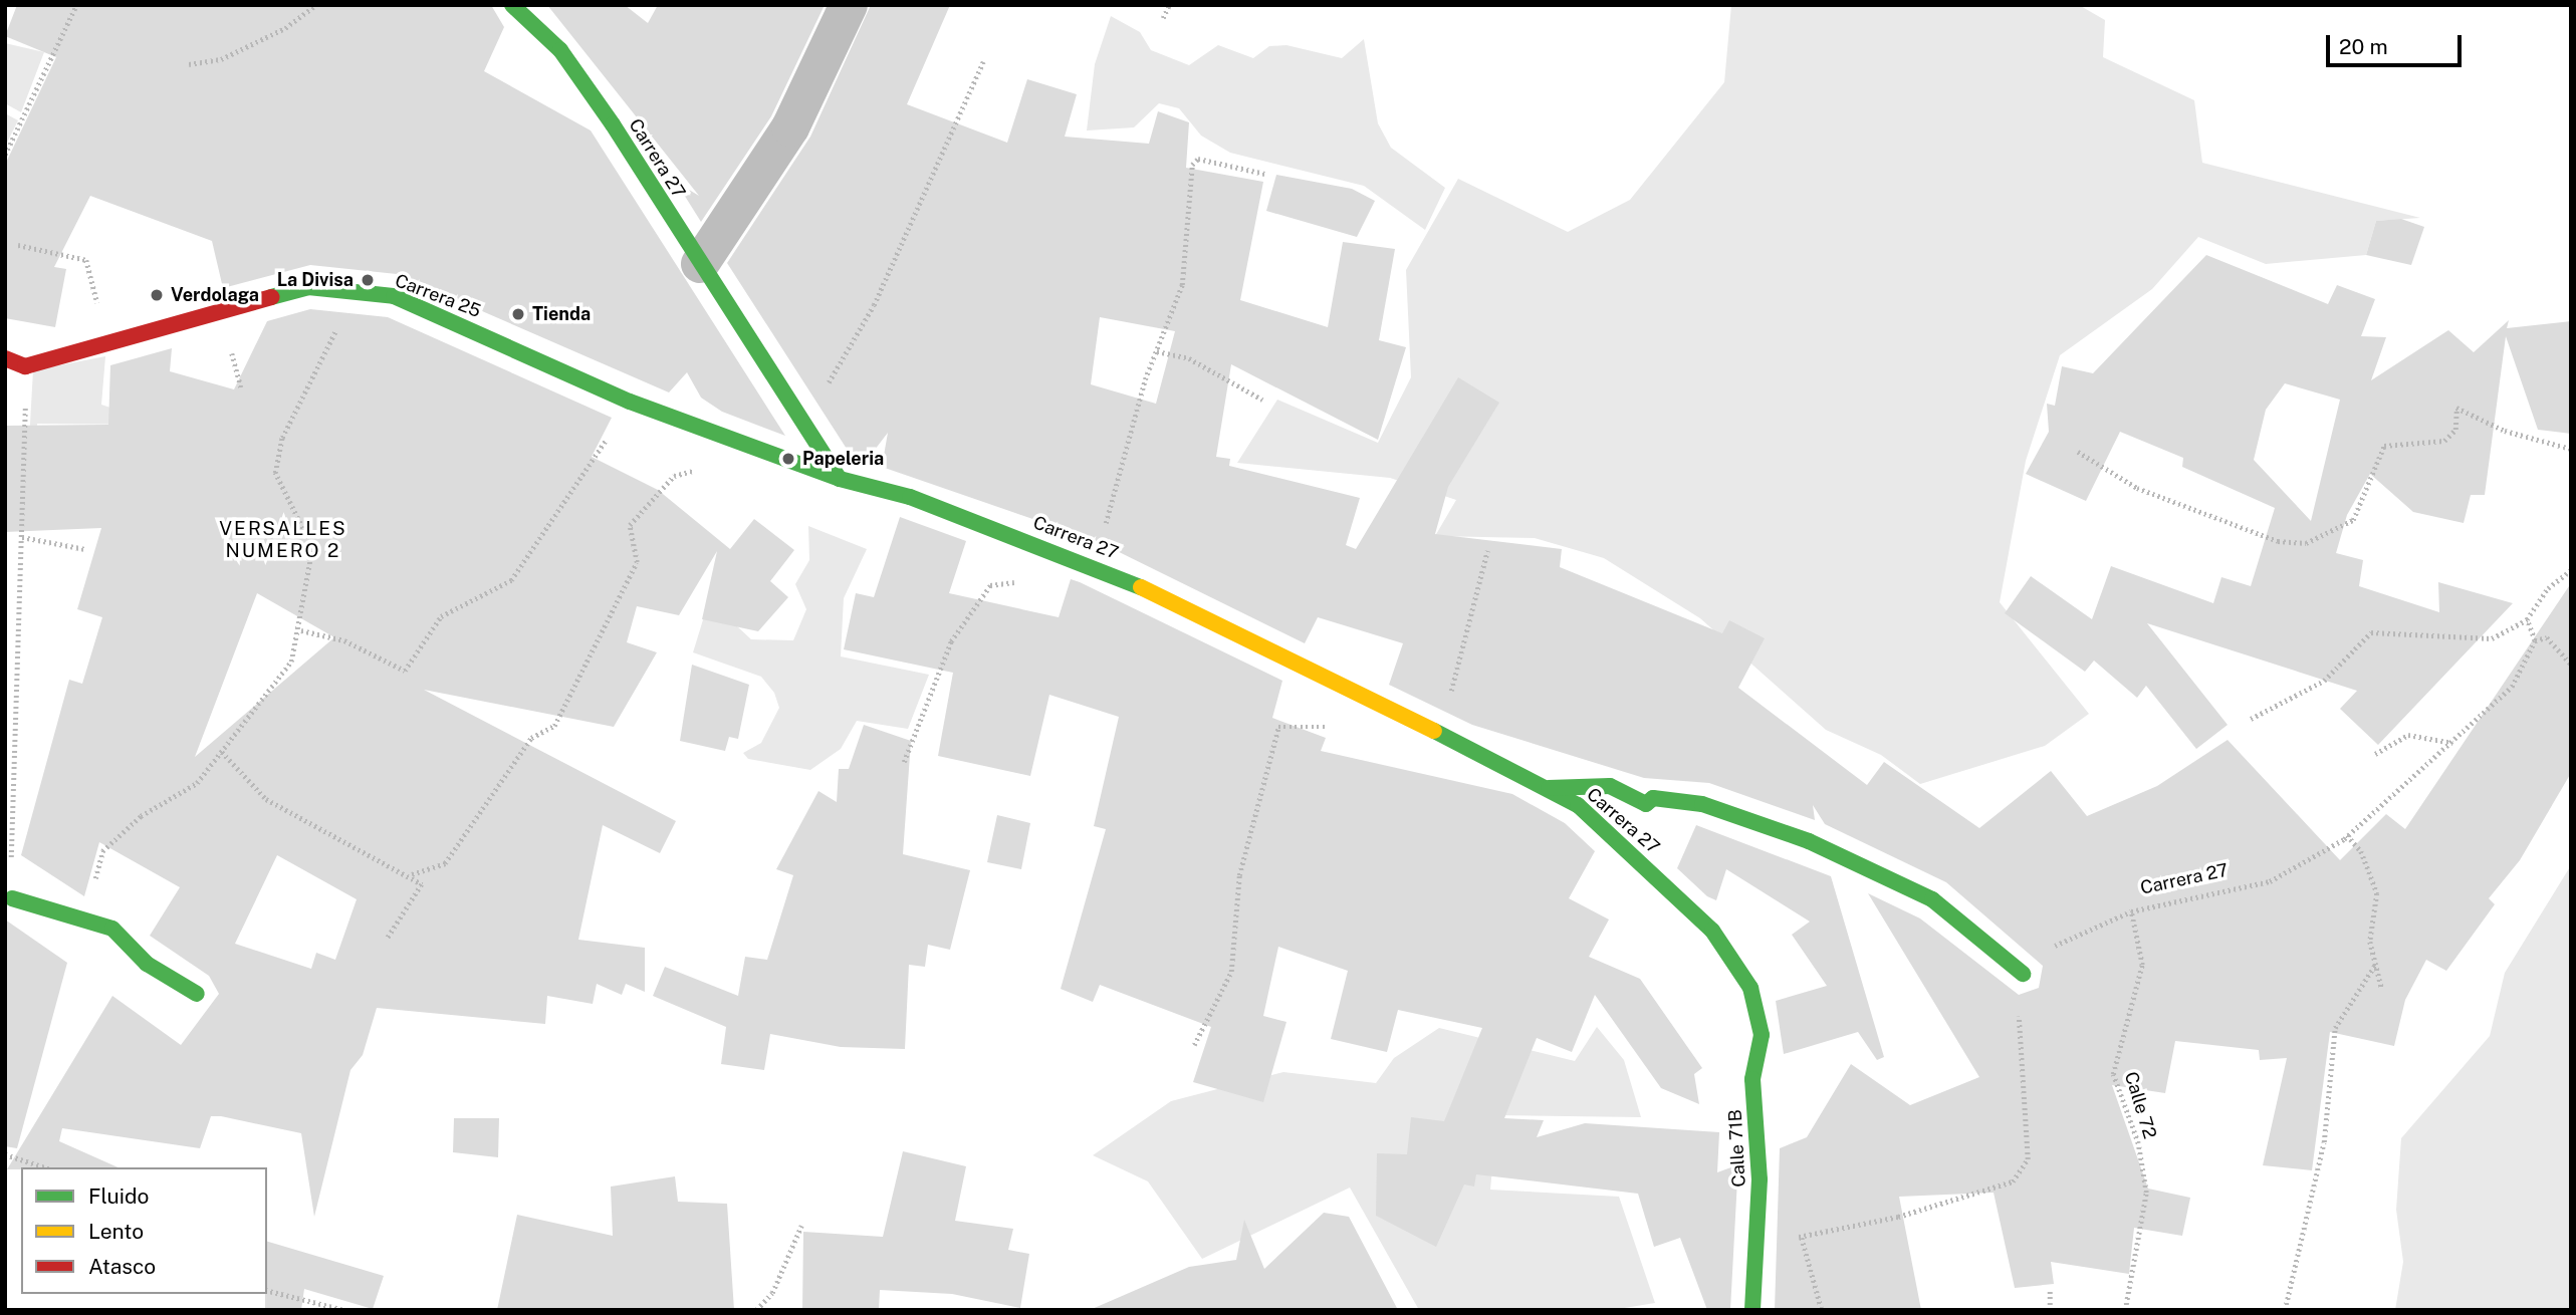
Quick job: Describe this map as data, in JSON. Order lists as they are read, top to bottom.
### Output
{
  "streets": {
    "street": ["Carrera 27", "Carrera 25", "Calle 71B"],
    "path": ["Calle 72"]
  },
  "crossings": [
    ["Carrera 27", "Carrera 25"],
    ["Carrera 27", "Calle 72"],
    ["Carrera 27", "Calle 71B"]
  ],
  "districts": ["VERSALLES NUMERO 2"],
  "places": [
    "La Divisa",
    "Verdolaga",
    "Tienda",
    "Papeleria"
  ],
  "legend": ["Fluido", "Lento", "Atasco"],
  "scale_bar": "20 m"
}
